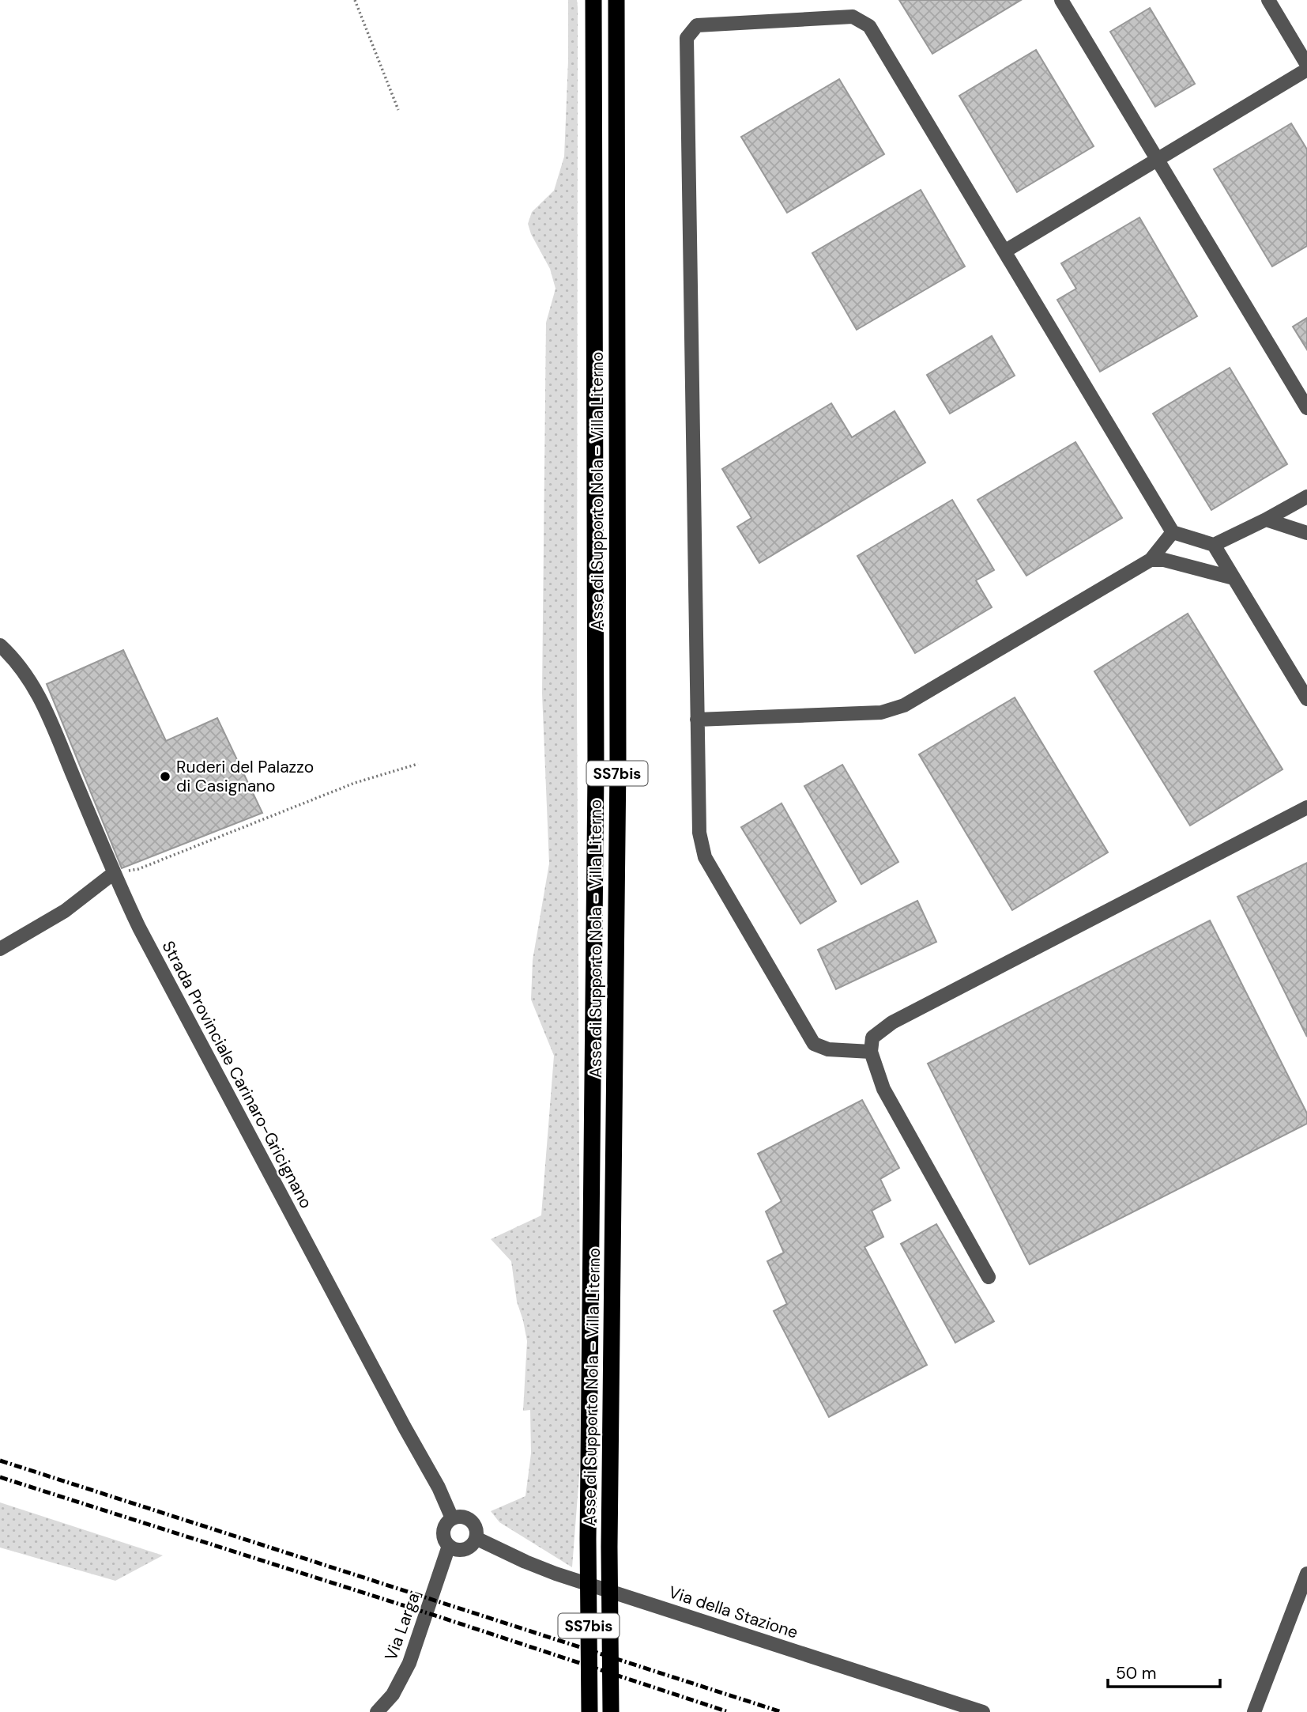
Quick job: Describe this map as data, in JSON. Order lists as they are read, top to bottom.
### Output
{
  "streets": {
    "highway": ["Asse di Supporto Nola - Villa Literno", "SS7bis"],
    "street": ["Strada Provinciale Carinaro-Gricignano", "Via della Stazione", "Via Larga"]
  },
  "crossings": [
    ["Strada Provinciale Carinaro-Gricignano", "Via della Stazione"],
    ["Strada Provinciale Carinaro-Gricignano", "Via Larga"],
    ["Via della Stazione", "Via Larga"]
  ],
  "places": ["Ruderi del Palazzo di Casignano"],
  "scale_bar": "50 m"
}
